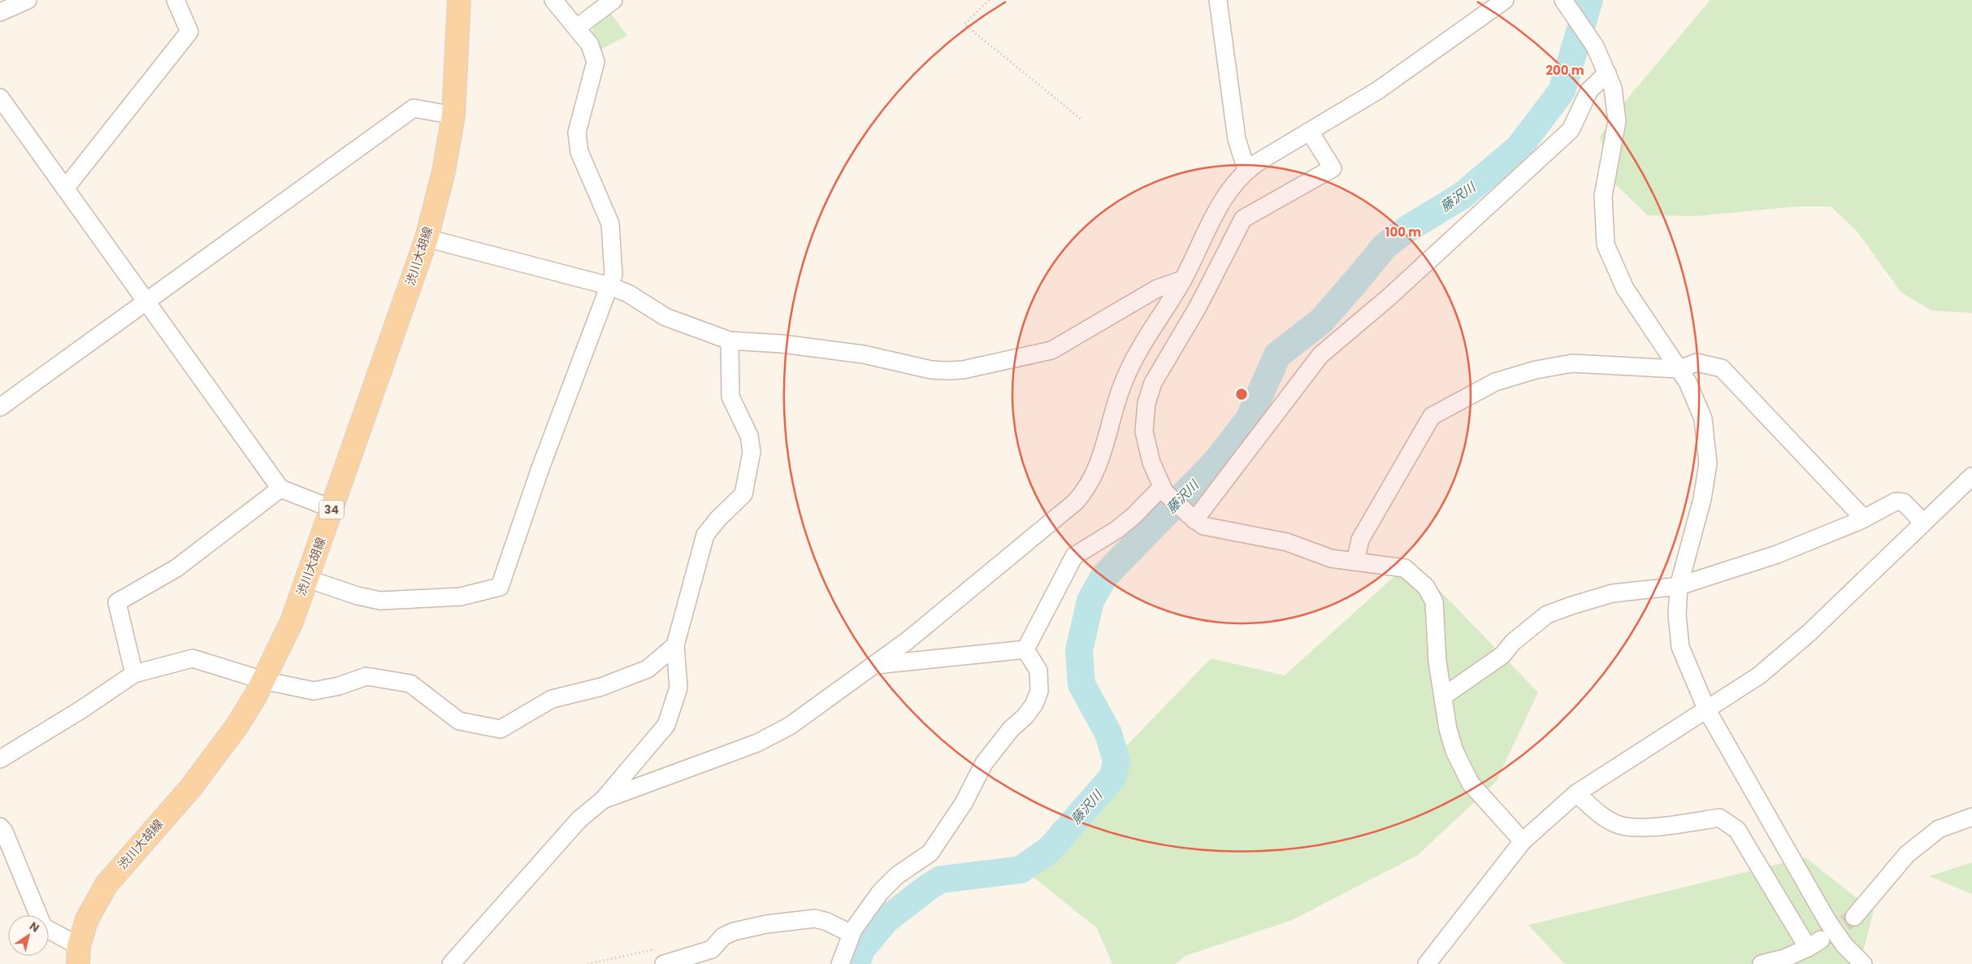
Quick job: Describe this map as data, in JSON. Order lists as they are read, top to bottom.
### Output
{
  "streets": {
    "main road": ["渋川大胡線", "34"]
  },
  "water": ["藤沢川"],
  "north": "top right",
  "rings": ["200 m", "100 m"]
}
